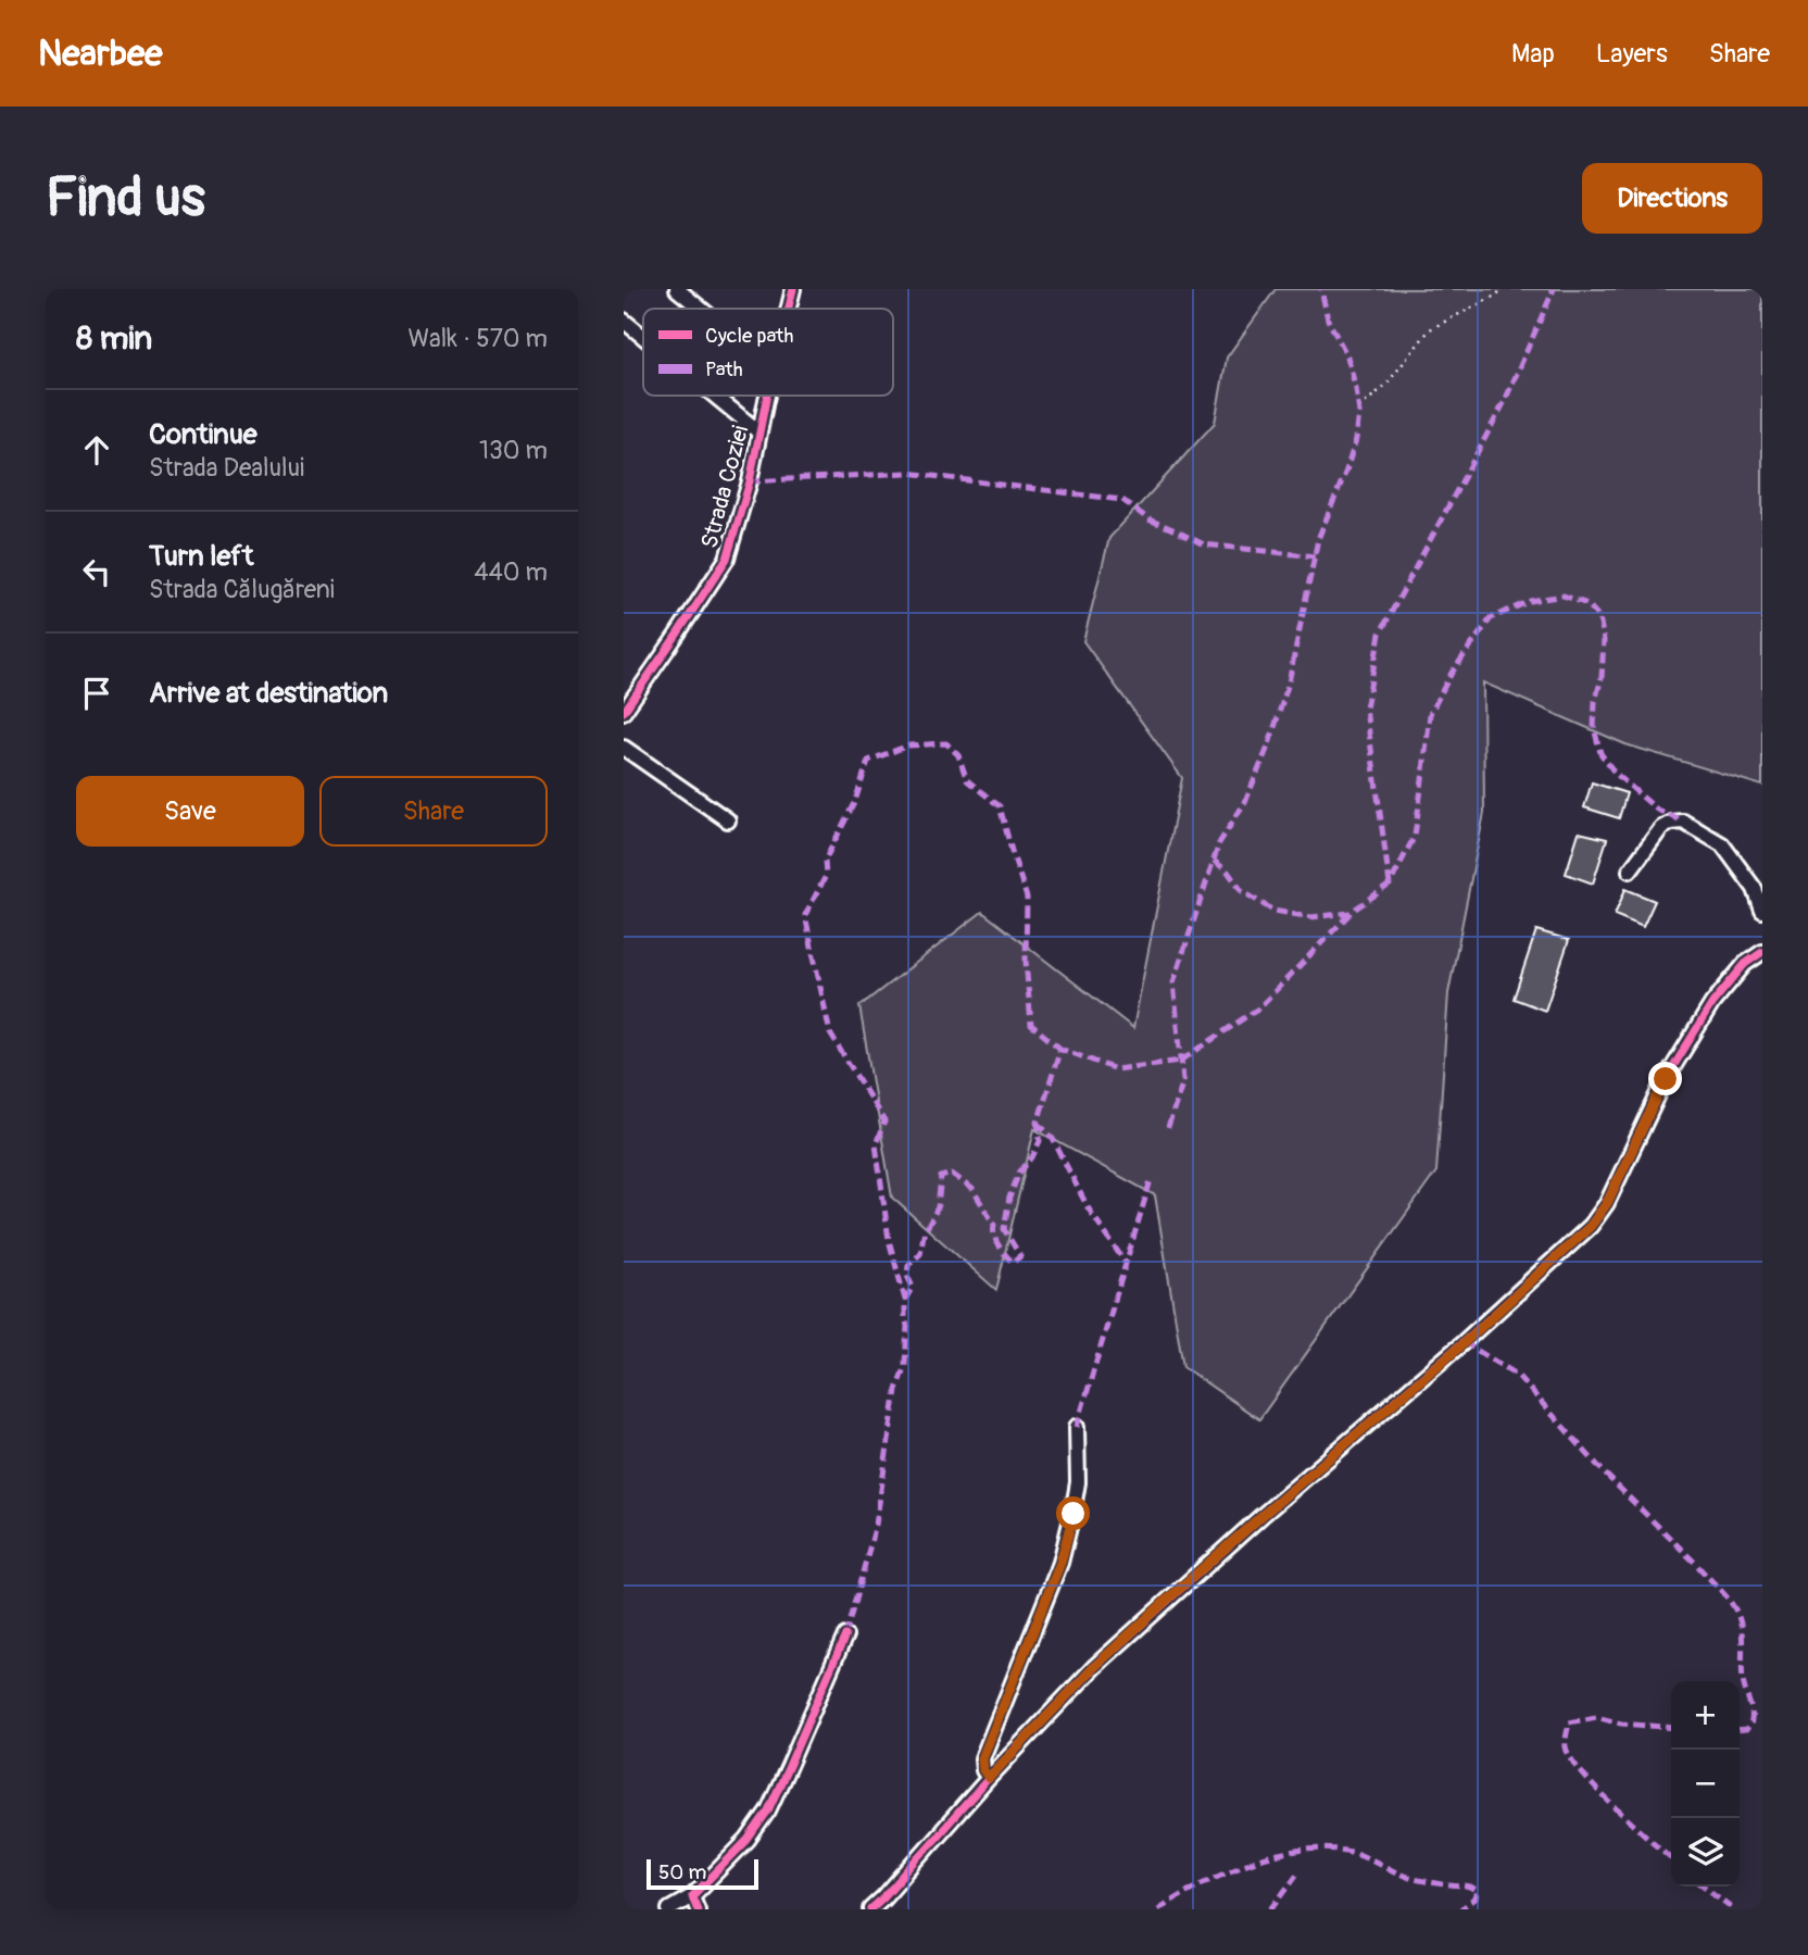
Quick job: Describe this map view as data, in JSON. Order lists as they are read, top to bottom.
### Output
{
  "streets": {
    "street": ["Strada Coziei"]
  },
  "legend": ["Cycle path", "Path"],
  "scale_bar": "50 m",
  "page": {
    "header": "Nearbee",
    "nav": ["Map", "Layers", "Share"],
    "buttons": [
      "Directions",
      ["Save", "Share"]
    ],
    "title": "Find us",
    "heading": ["8 min", "Walk · 570 m"],
    "list": [
      ["Continue", "Strada Dealului", "130 m"],
      ["Turn left", "Strada Călugăreni", "440 m"],
      "Arrive at destination"
    ],
    "map_buttons": ["+", "−"],
    "scale": "50 m"
  }
}
